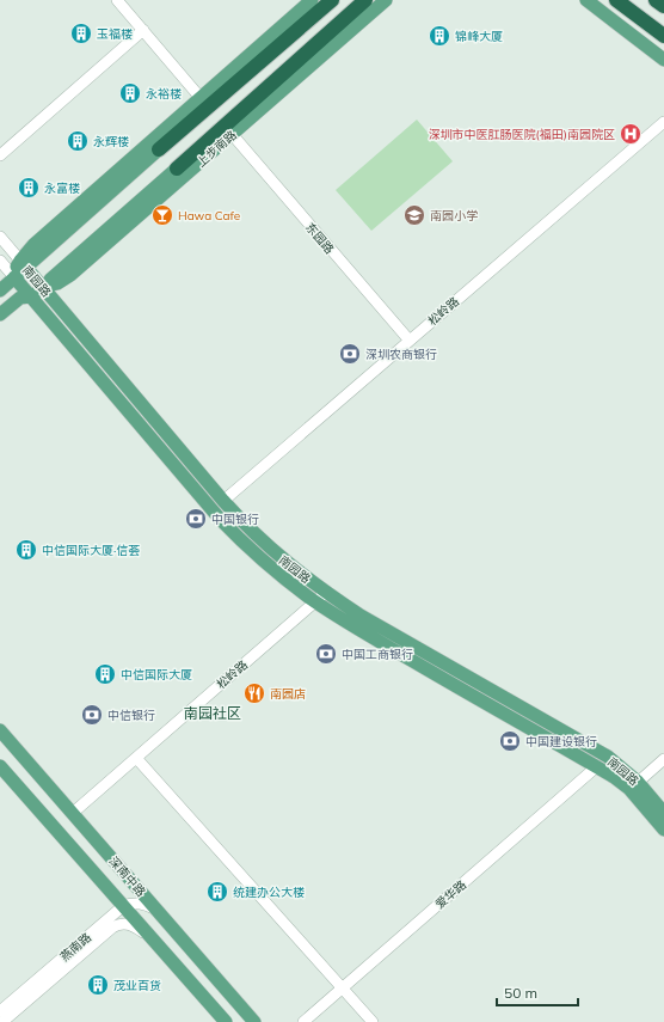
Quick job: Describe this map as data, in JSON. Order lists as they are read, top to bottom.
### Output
{
  "streets": {
    "main road": ["上步南路", "南园路", "深南中路"],
    "street": [
      "东园路",
      "松岭路",
      "爱华路",
      "燕南路"
    ]
  },
  "crossings": [
    ["上步南路", "东园路"],
    ["上步南路", "南园路"],
    ["东园路", "松岭路"],
    ["南园路", "松岭路"],
    ["南园路", "爱华路"],
    ["松岭路", "深南中路"],
    ["深南中路", "燕南路"]
  ],
  "districts": ["南园社区"],
  "places": {
    "building": [
      "玉福楼",
      "锦峰大厦",
      "永裕楼",
      "永辉楼",
      "永富楼",
      "中信国际大厦·信荟",
      "中信国际大厦",
      "统建办公大楼",
      "茂业百货"
    ],
    "hospital": ["深圳市中医肛肠医院(福田)南园院区"],
    "bar": ["Hawa Cafe"],
    "school or university": ["南园小学"],
    "bank": [
      "深圳农商银行",
      "中国银行",
      "中国工商银行",
      "中信银行",
      "中国建设银行"
    ],
    "restaurant": ["南园店"]
  },
  "scale_bar": "50 m"
}
